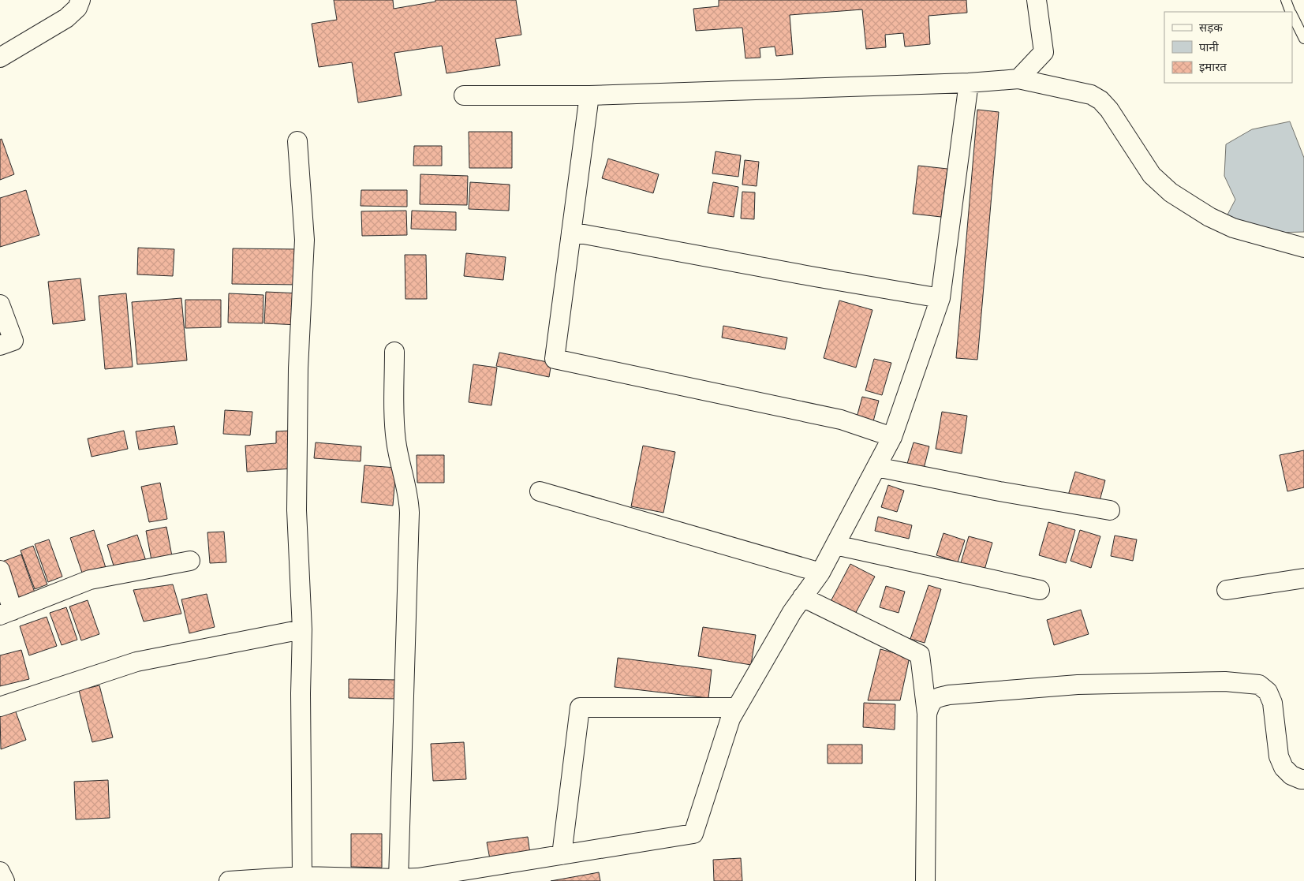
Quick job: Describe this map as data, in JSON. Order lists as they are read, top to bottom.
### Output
{
  "legend": ["सड़क", "पानी", "इमारत"]
}
